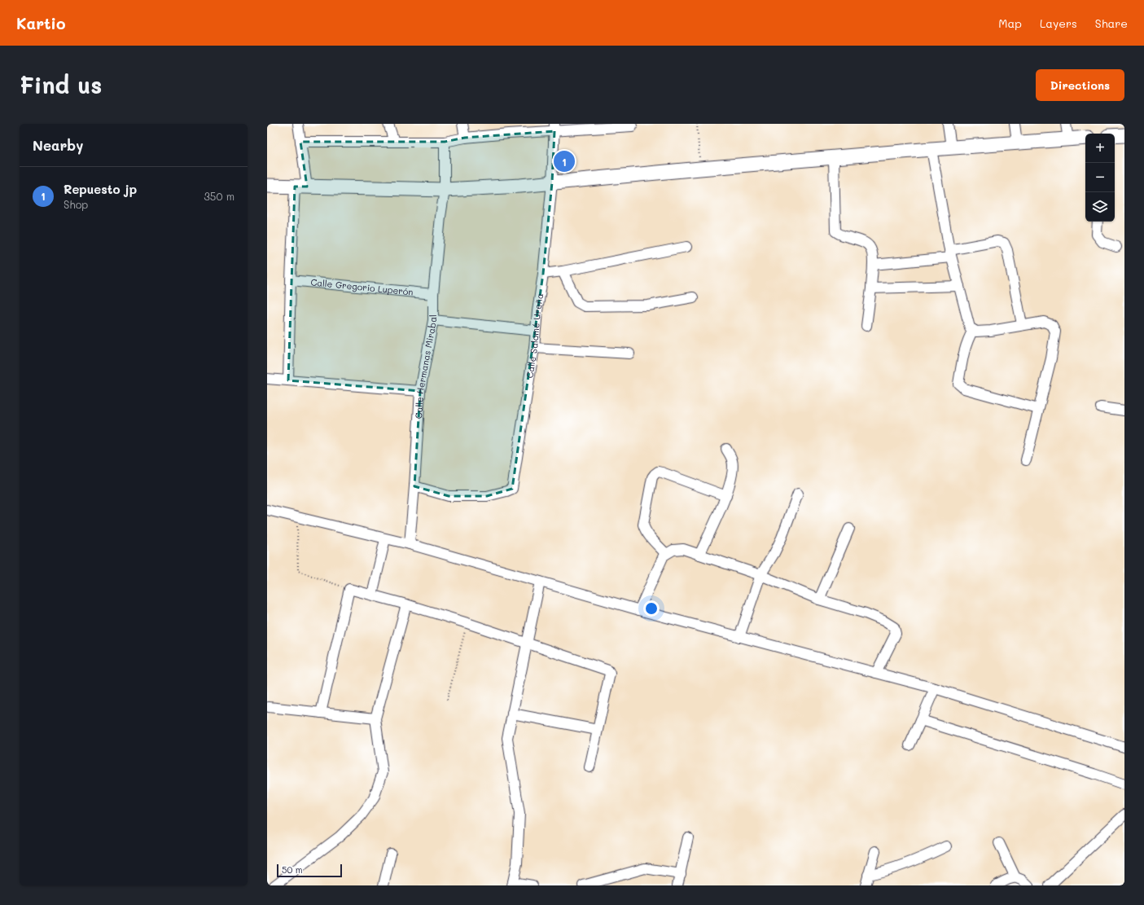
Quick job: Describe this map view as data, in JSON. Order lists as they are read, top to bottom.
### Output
{
  "streets": {
    "street": ["Calle Gregorio Luperón", "Calle Salomé Ureña", "Calle Hermanas Mirabal"]
  },
  "crossings": [
    ["Calle Gregorio Luperón", "Calle Hermanas Mirabal"],
    ["Calle Salomé Ureña", "Calle Hermanas Mirabal"]
  ],
  "scale_bar": "50 m",
  "page": {
    "header": "Kartio",
    "nav": ["Map", "Layers", "Share"],
    "buttons": "Directions",
    "title": "Find us",
    "heading": "Nearby",
    "map_buttons": ["+", "−"],
    "pins": "1",
    "list": [
      {
        "mark": "1",
        "name": "Repuesto jp",
        "note": "Shop",
        "value": "350 m"
      }
    ],
    "scale": "50 m"
  }
}
